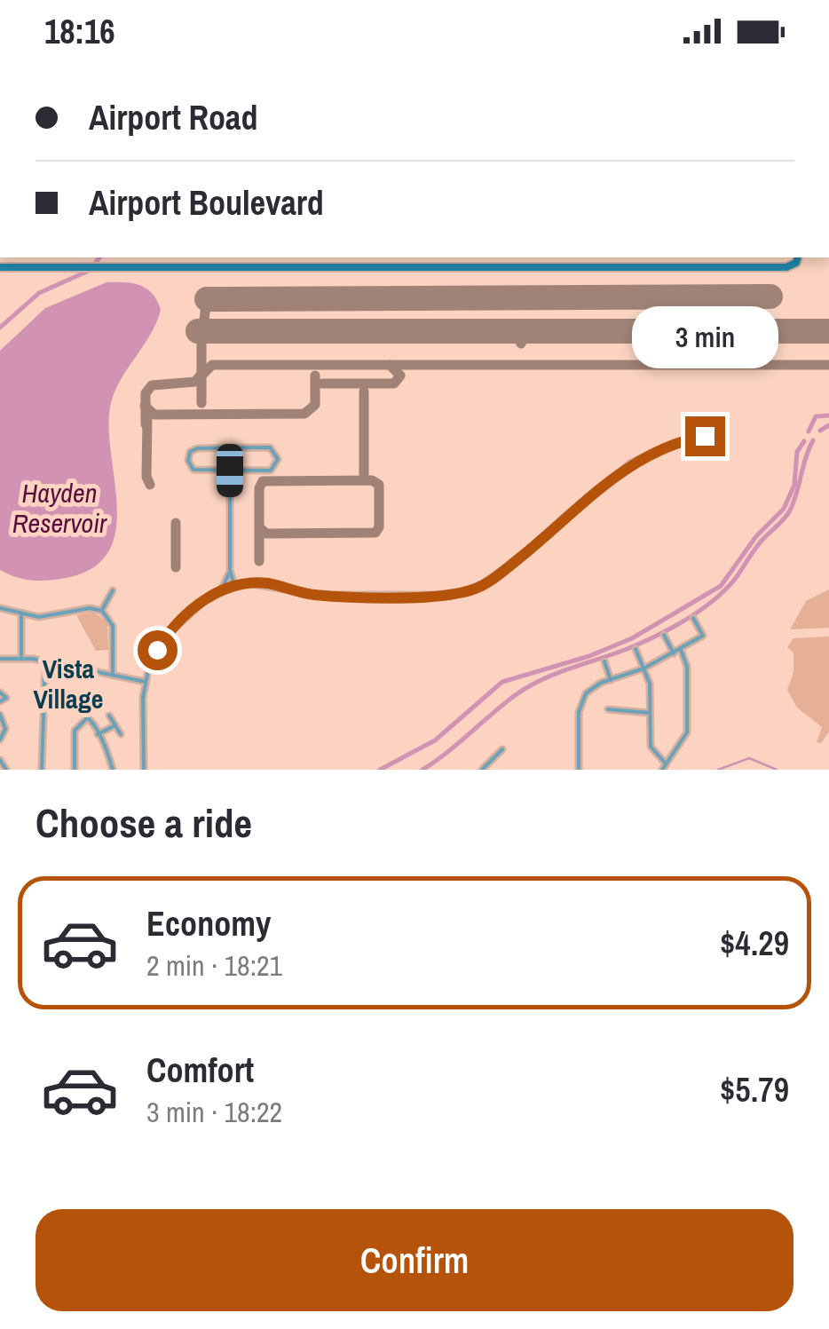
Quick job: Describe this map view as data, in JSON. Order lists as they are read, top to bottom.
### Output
{
  "districts": ["Vista Village"],
  "water": ["Hayden Reservoir"],
  "page": {
    "status": "18:16",
    "banner": ["Airport Road", "Airport Boulevard"],
    "bubble": "3 min",
    "heading": "Choose a ride",
    "list": [
      {
        "name": "Economy",
        "note": "2 min · 18:21",
        "value": "$4.29"
      },
      {
        "name": "Comfort",
        "note": "3 min · 18:22",
        "value": "$5.79"
      }
    ],
    "buttons": "Confirm"
  }
}
